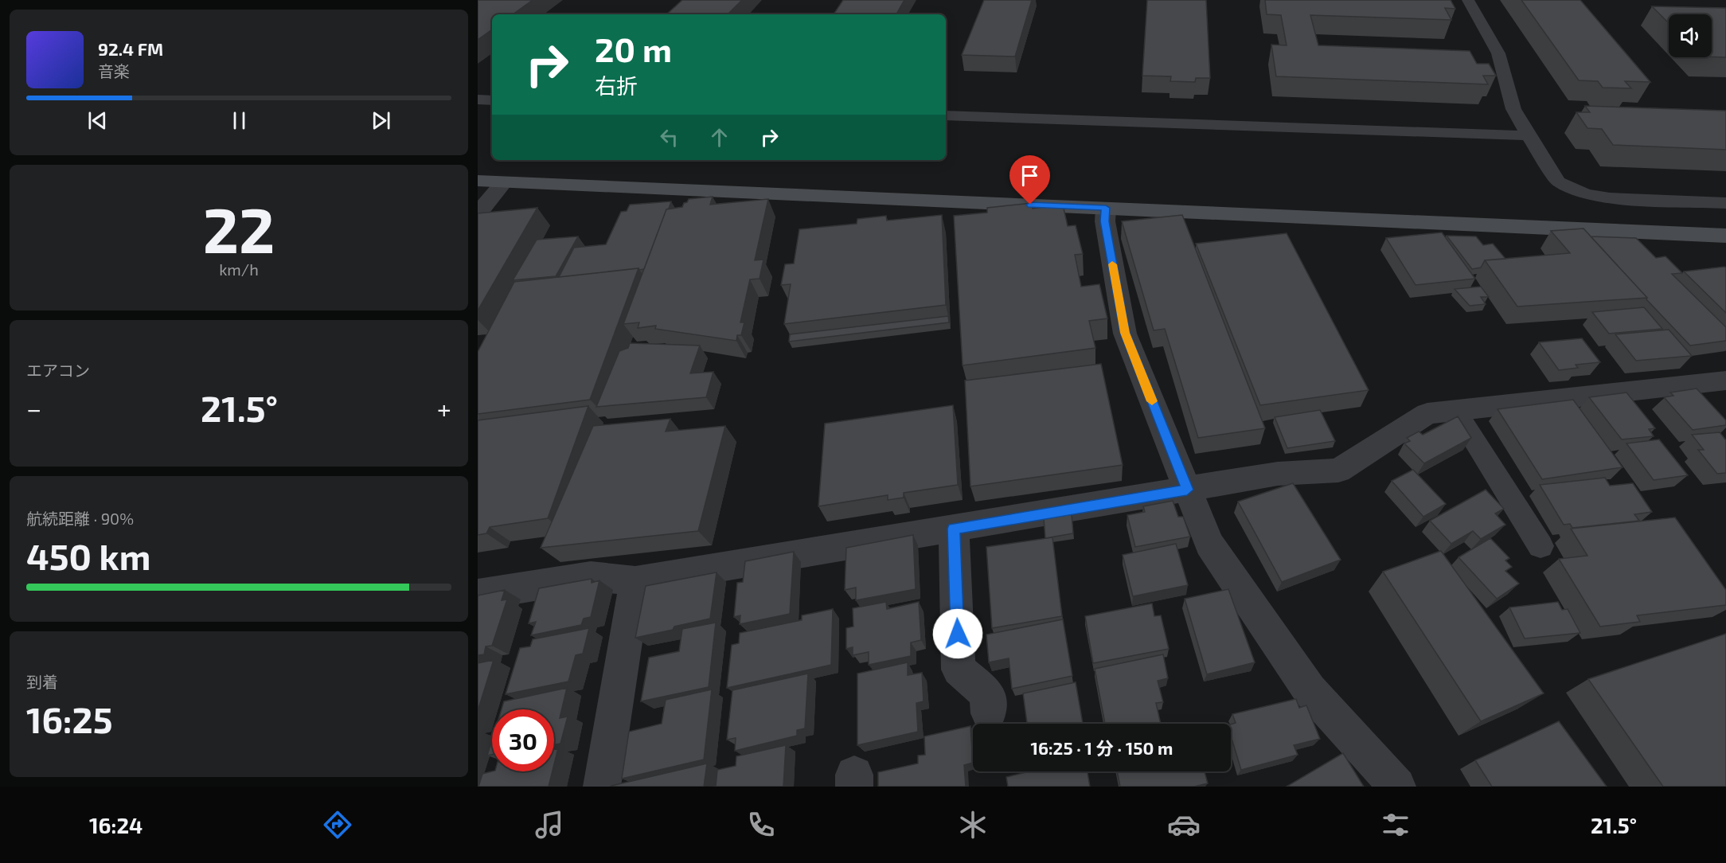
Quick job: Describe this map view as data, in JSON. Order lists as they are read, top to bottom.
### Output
{
  "page": {
    "turn": ["20 m", "右折"],
    "song": ["92.4 FM", "音楽"],
    "tile": [
      ["22", "km/h"],
      "エアコン",
      ["航続距離 · 90%", "450 km"],
      ["到着", "16:25"]
    ],
    "heat": ["−", "21.5°", "+"],
    "limit": "30",
    "trip": "16:25 · 1 分 · 150 m",
    "tabs": ["16:24", "21.5°"]
  }
}
